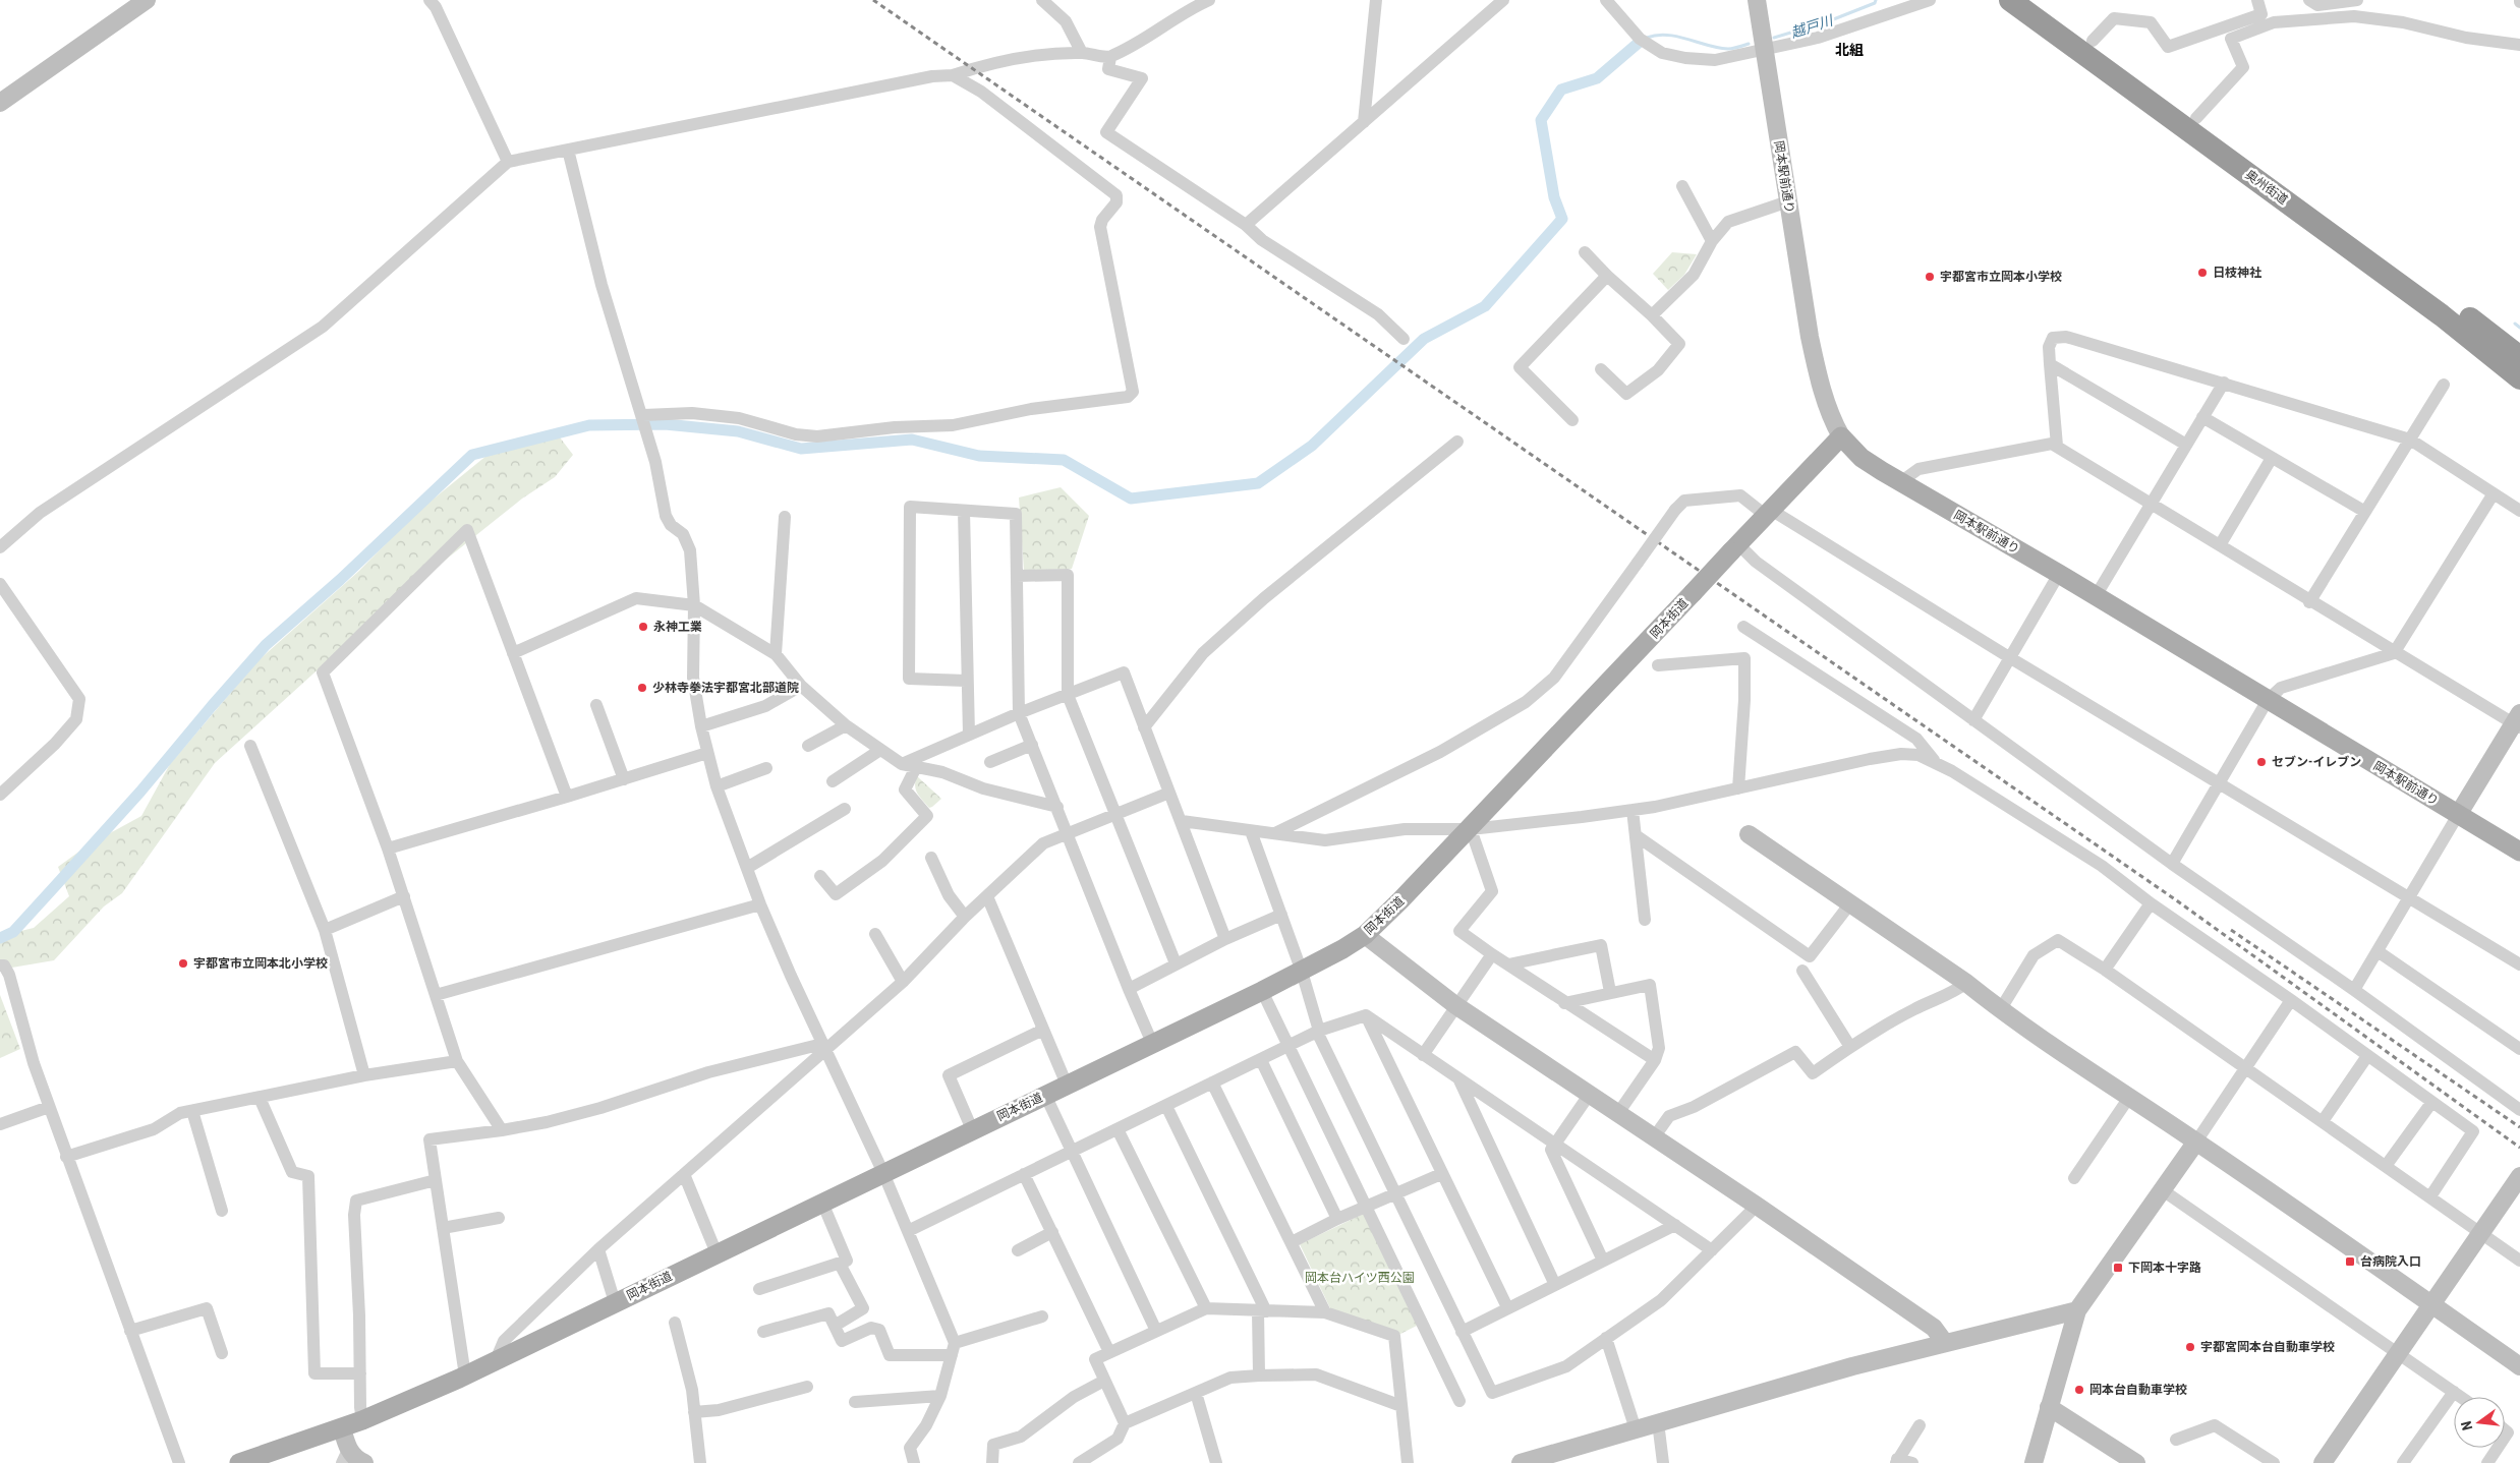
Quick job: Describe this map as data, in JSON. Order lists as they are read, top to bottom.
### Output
{
  "streets": {
    "highway": ["奥州街道"],
    "main road": ["岡本駅前通り", "岡本街道"]
  },
  "districts": ["北組"],
  "water": ["越戸川"],
  "parks": ["岡本台ハイツ西公園"],
  "places": {
    "other": [
      "日枝神社",
      "宇都宮市立岡本小学校",
      "永神工業",
      "少林寺拳法宇都宮北部道院",
      "セブン-イレブン",
      "宇都宮市立岡本北小学校",
      "宇都宮岡本台自動車学校",
      "岡本台自動車学校"
    ],
    "transit": ["台病院入口", "下岡本十字路"]
  },
  "north": "left"
}
